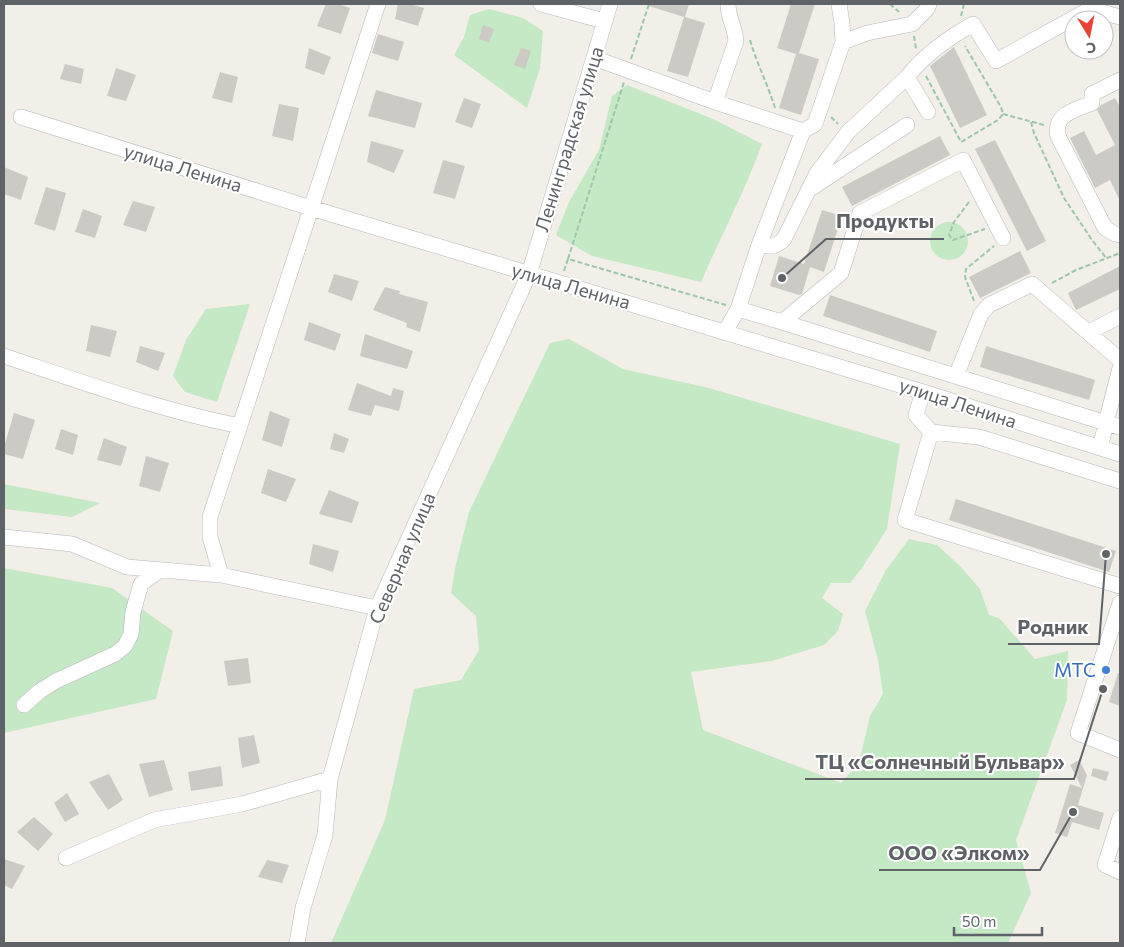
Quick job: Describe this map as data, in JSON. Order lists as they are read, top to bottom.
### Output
{
  "streets": {
    "street": ["Ленинградская улица", "улица Ленина", "Северная улица"]
  },
  "crossings": [
    ["Ленинградская улица", "улица Ленина"],
    ["Ленинградская улица", "Северная улица"],
    ["улица Ленина", "Северная улица"]
  ],
  "places": [
    "Продукты",
    "Родник",
    "МТС",
    "ТЦ «Солнечный Бульвар»",
    "ООО «Элком»"
  ],
  "scale_bar": "50 m",
  "north": "bottom"
}
